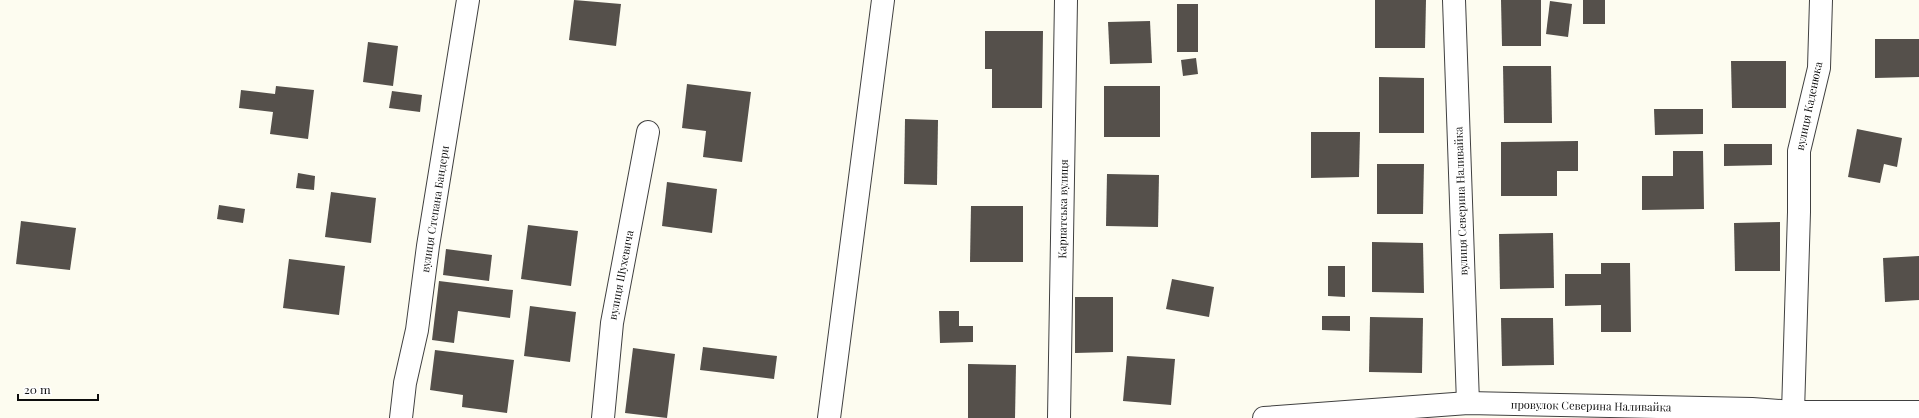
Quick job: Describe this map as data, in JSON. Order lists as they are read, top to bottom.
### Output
{
  "streets": {
    "street": [
      "вулиця Каденюка",
      "вулиця Северина Наливайка",
      "вулиця Степана Бандери",
      "Карпатська вулиця",
      "вулиця Шухевича",
      "провулок Северина Наливайка"
    ]
  },
  "crossings": [
    ["вулиця Каденюка", "провулок Северина Наливайка"],
    ["вулиця Северина Наливайка", "провулок Северина Наливайка"]
  ],
  "scale_bar": "20 m"
}
